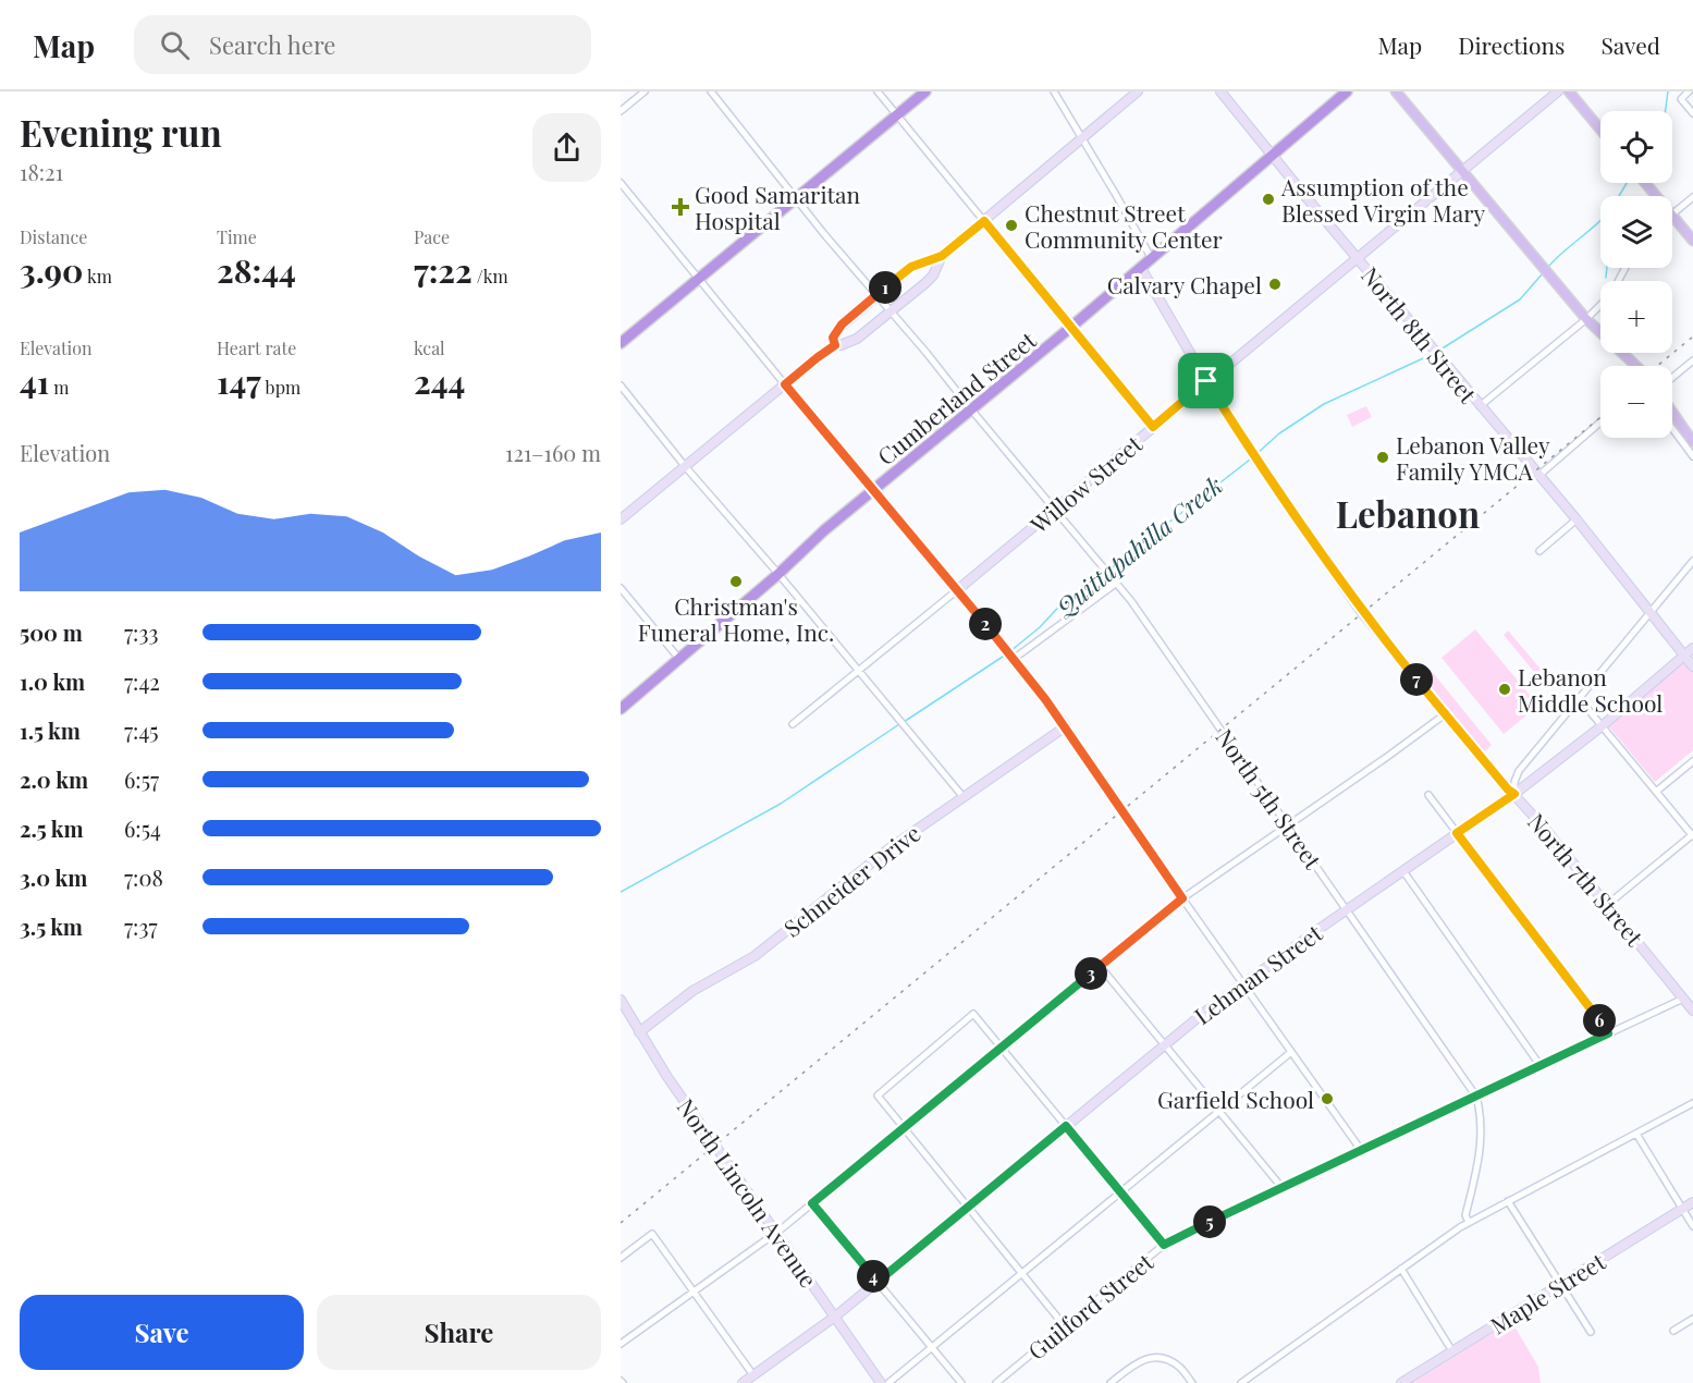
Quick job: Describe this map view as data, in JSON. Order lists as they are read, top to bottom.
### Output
{
  "streets": {
    "highway": ["Cumberland Street"],
    "street": [
      "North 8th Street",
      "Willow Street",
      "North 5th Street",
      "North 7th Street",
      "Schneider Drive",
      "Lehman Street",
      "North Lincoln Avenue",
      "Maple Street",
      "Guilford Street"
    ]
  },
  "crossings": [
    ["North 8th Street", "Cumberland Street"],
    ["North 8th Street", "Willow Street"],
    ["North 8th Street", "Lehman Street"],
    ["Cumberland Street", "North 5th Street"],
    ["Cumberland Street", "North 7th Street"],
    ["Willow Street", "North 5th Street"],
    ["Willow Street", "North 7th Street"],
    ["North 5th Street", "Lehman Street"],
    ["North 5th Street", "Guilford Street"],
    ["North 7th Street", "Lehman Street"],
    ["North 7th Street", "Guilford Street"],
    ["Schneider Drive", "North Lincoln Avenue"],
    ["Lehman Street", "North Lincoln Avenue"]
  ],
  "districts": ["Lebanon"],
  "water": ["Quittapahilla Creek"],
  "places": {
    "other": [
      "Assumption of the Blessed Virgin Mary",
      "Chestnut Street Community Center",
      "Calvary Chapel",
      "Lebanon Valley Family YMCA",
      "Christman's Funeral Home, Inc.",
      "Lebanon Middle School",
      "Garfield School"
    ],
    "health": ["Good Samaritan Hospital"]
  },
  "page": {
    "header": "Map",
    "search": "Search here",
    "nav": ["Map", "Directions", "Saved"],
    "heading": ["Evening run", "18:21"],
    "map_buttons": ["+", "−"],
    "stats": [
      ["Distance", "3.90 km"],
      ["Time", "28:44"],
      ["Pace", "7:22 /km"],
      ["Elevation", "41 m"],
      ["Heart rate", "147 bpm"],
      ["kcal", "244"]
    ],
    "pins": [
      "1",
      "2",
      "7",
      "3",
      "6",
      "5",
      "4"
    ],
    "chart": ["Elevation", "121–160 m"],
    "list": [
      {
        "name": "500 m",
        "note": "7:33"
      },
      {
        "name": "1.0 km",
        "note": "7:42"
      },
      {
        "name": "1.5 km",
        "note": "7:45"
      },
      {
        "name": "2.0 km",
        "note": "6:57"
      },
      {
        "name": "2.5 km",
        "note": "6:54"
      },
      {
        "name": "3.0 km",
        "note": "7:08"
      },
      {
        "name": "3.5 km",
        "note": "7:37"
      }
    ],
    "buttons": ["Save", "Share"]
  }
}
